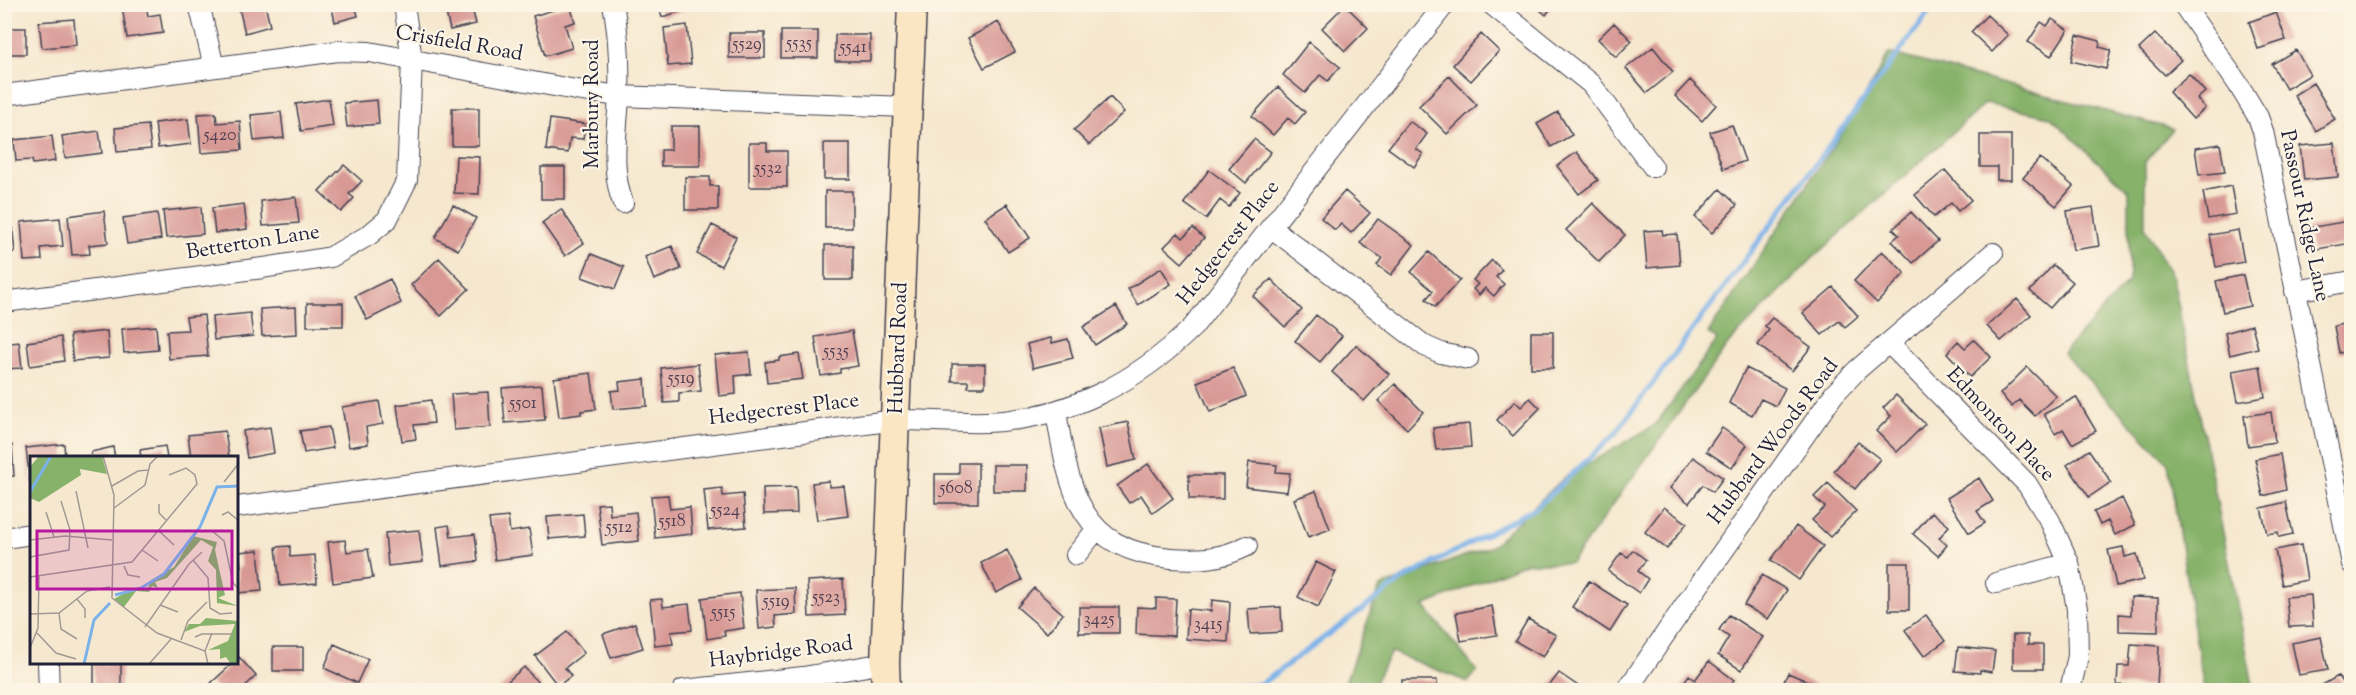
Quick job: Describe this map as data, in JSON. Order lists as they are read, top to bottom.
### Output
{
  "streets": {
    "main road": ["Hubbard Road"],
    "street": [
      "Crisfield Road",
      "Marbury Road",
      "Passour Ridge Lane",
      "Betterton Lane",
      "Hedgecrest Place",
      "Edmonton Place",
      "Hubbard Woods Road",
      "Haybridge Road"
    ]
  },
  "crossings": [
    ["Crisfield Road", "Marbury Road"],
    ["Crisfield Road", "Betterton Lane"],
    ["Crisfield Road", "Hubbard Road"],
    ["Hedgecrest Place", "Hubbard Road"],
    ["Hubbard Road", "Haybridge Road"],
    ["Edmonton Place", "Hubbard Woods Road"]
  ],
  "house_numbers": [
    "5535",
    "5529",
    "5541",
    "5420",
    "5532",
    "5535",
    "5519",
    "5501",
    "5608",
    "5524",
    "5518",
    "5512",
    "5523",
    "5519",
    "5515",
    "3425",
    "3415"
  ]
}
